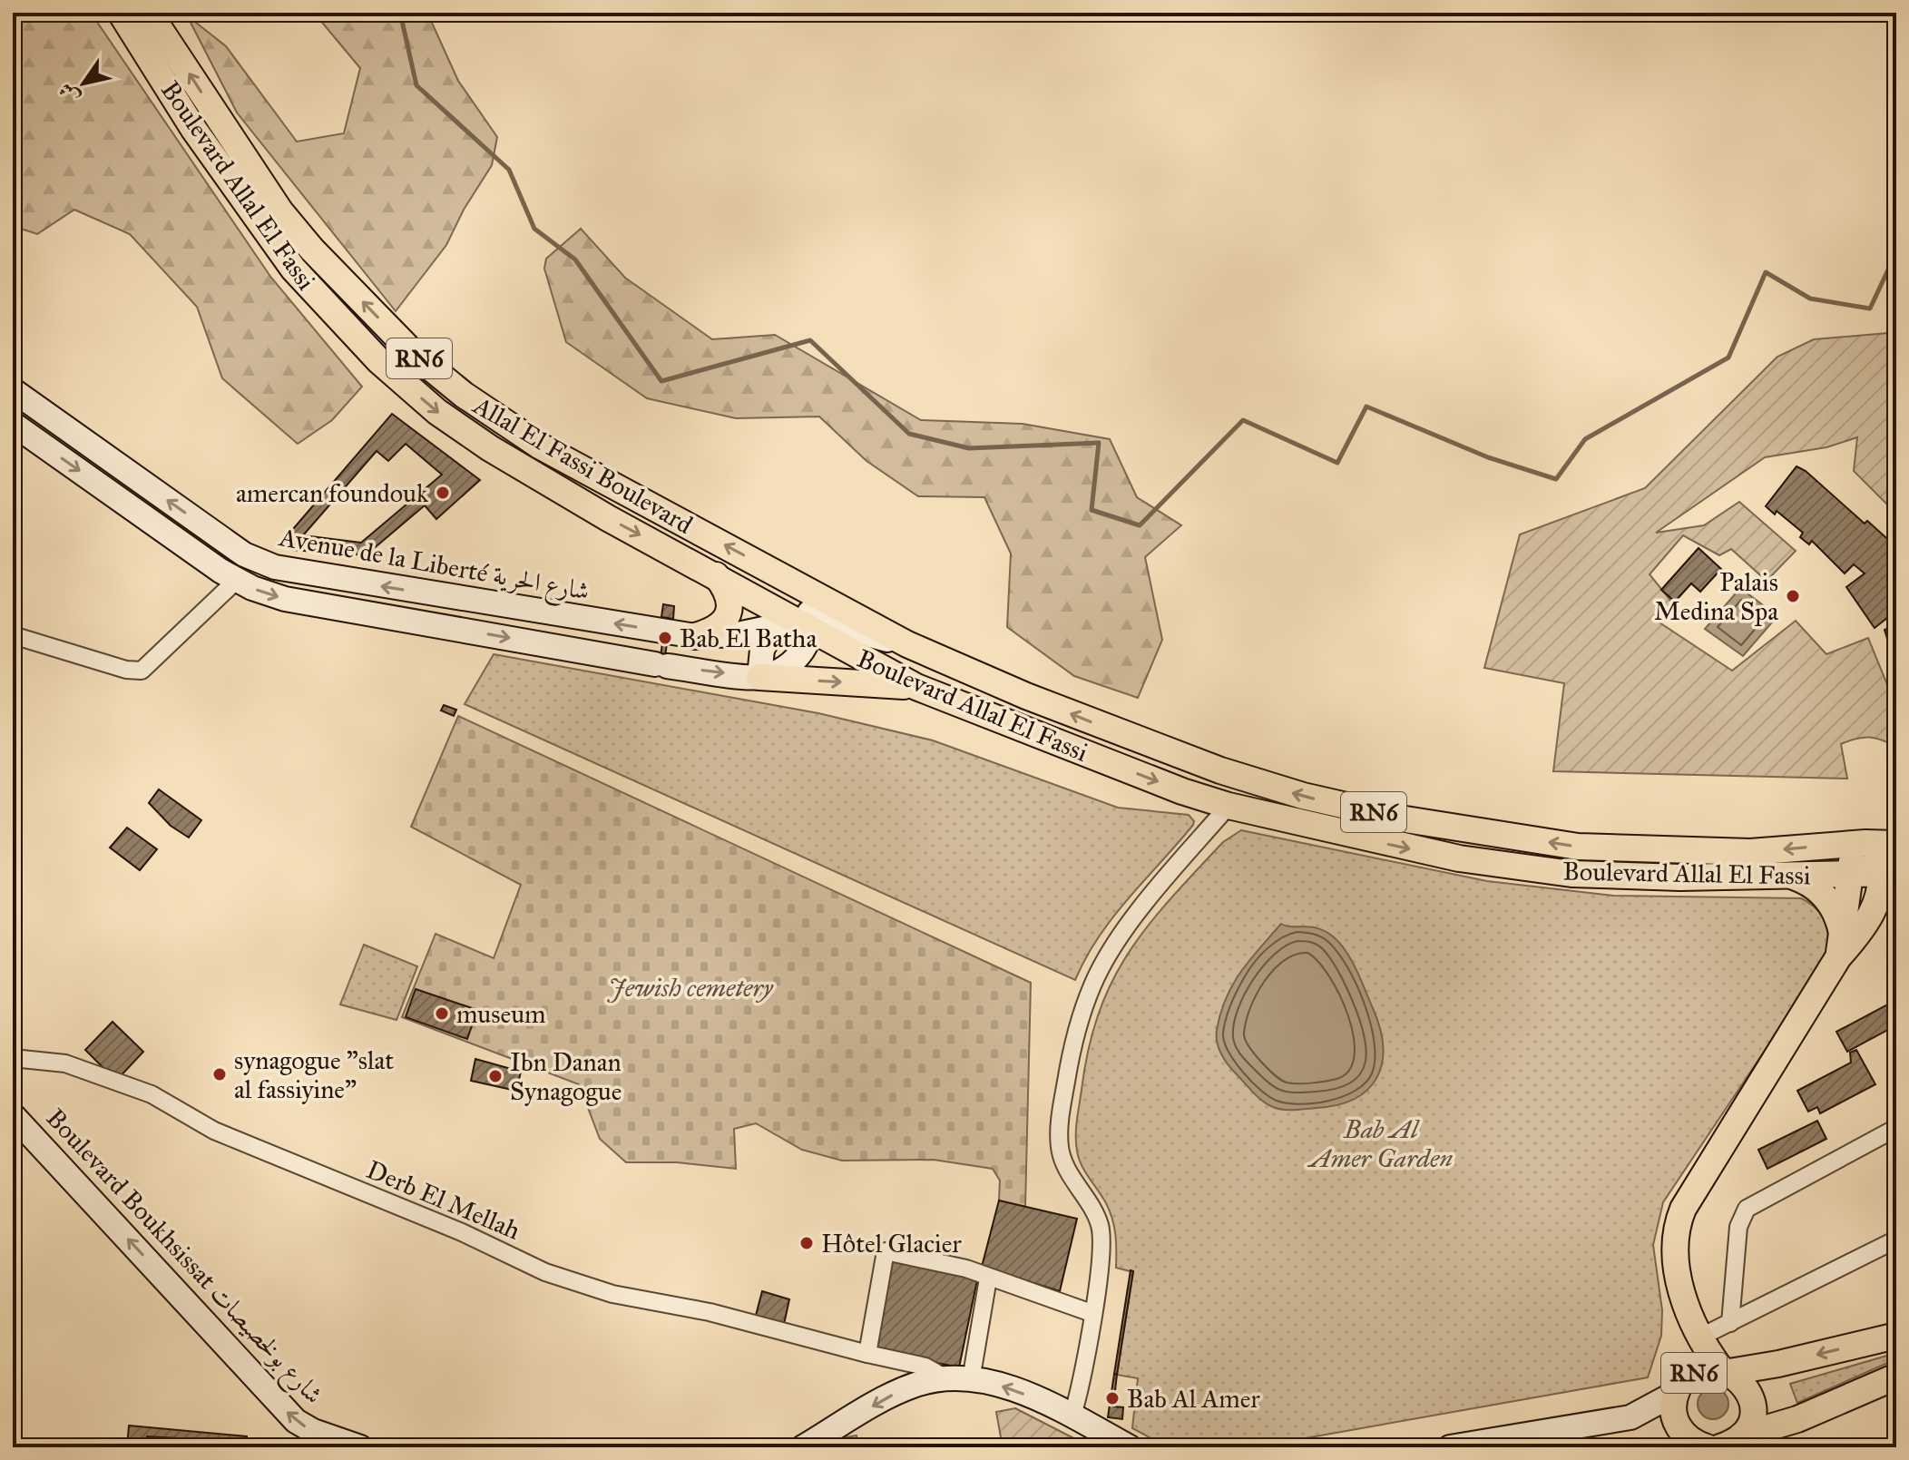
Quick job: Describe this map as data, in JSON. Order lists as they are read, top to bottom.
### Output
{
  "streets": {
    "main road": [
      "Boulevard Allal El Fassi",
      "RN6",
      "Allal El Fassi Boulevard",
      "Avenue de la Liberté شارع الحرية",
      "Boulevard Boukhsissat شارع بولخصيصات"
    ],
    "street": ["Derb El Mellah"]
  },
  "crossings": [
    ["Boulevard Allal El Fassi", "RN6"],
    ["Boulevard Allal El Fassi", "Allal El Fassi Boulevard"],
    ["Boulevard Allal El Fassi", "Avenue de la Liberté شارع الحرية"]
  ],
  "one_way": ["Allal El Fassi Boulevard", "Boulevard Boukhsissat شارع بولخصيصات"],
  "parks": ["Jewish cemetery", "Bab Al Amer Garden"],
  "places": [
    "amercan foundouk",
    "Palais Medina Spa",
    "Bab El Batha",
    "museum",
    "synagogue \"slat al fassiyine\"",
    "Ibn Danan Synagogue",
    "Hôtel Glacier",
    "Bab Al Amer"
  ],
  "north": "bottom left"
}
